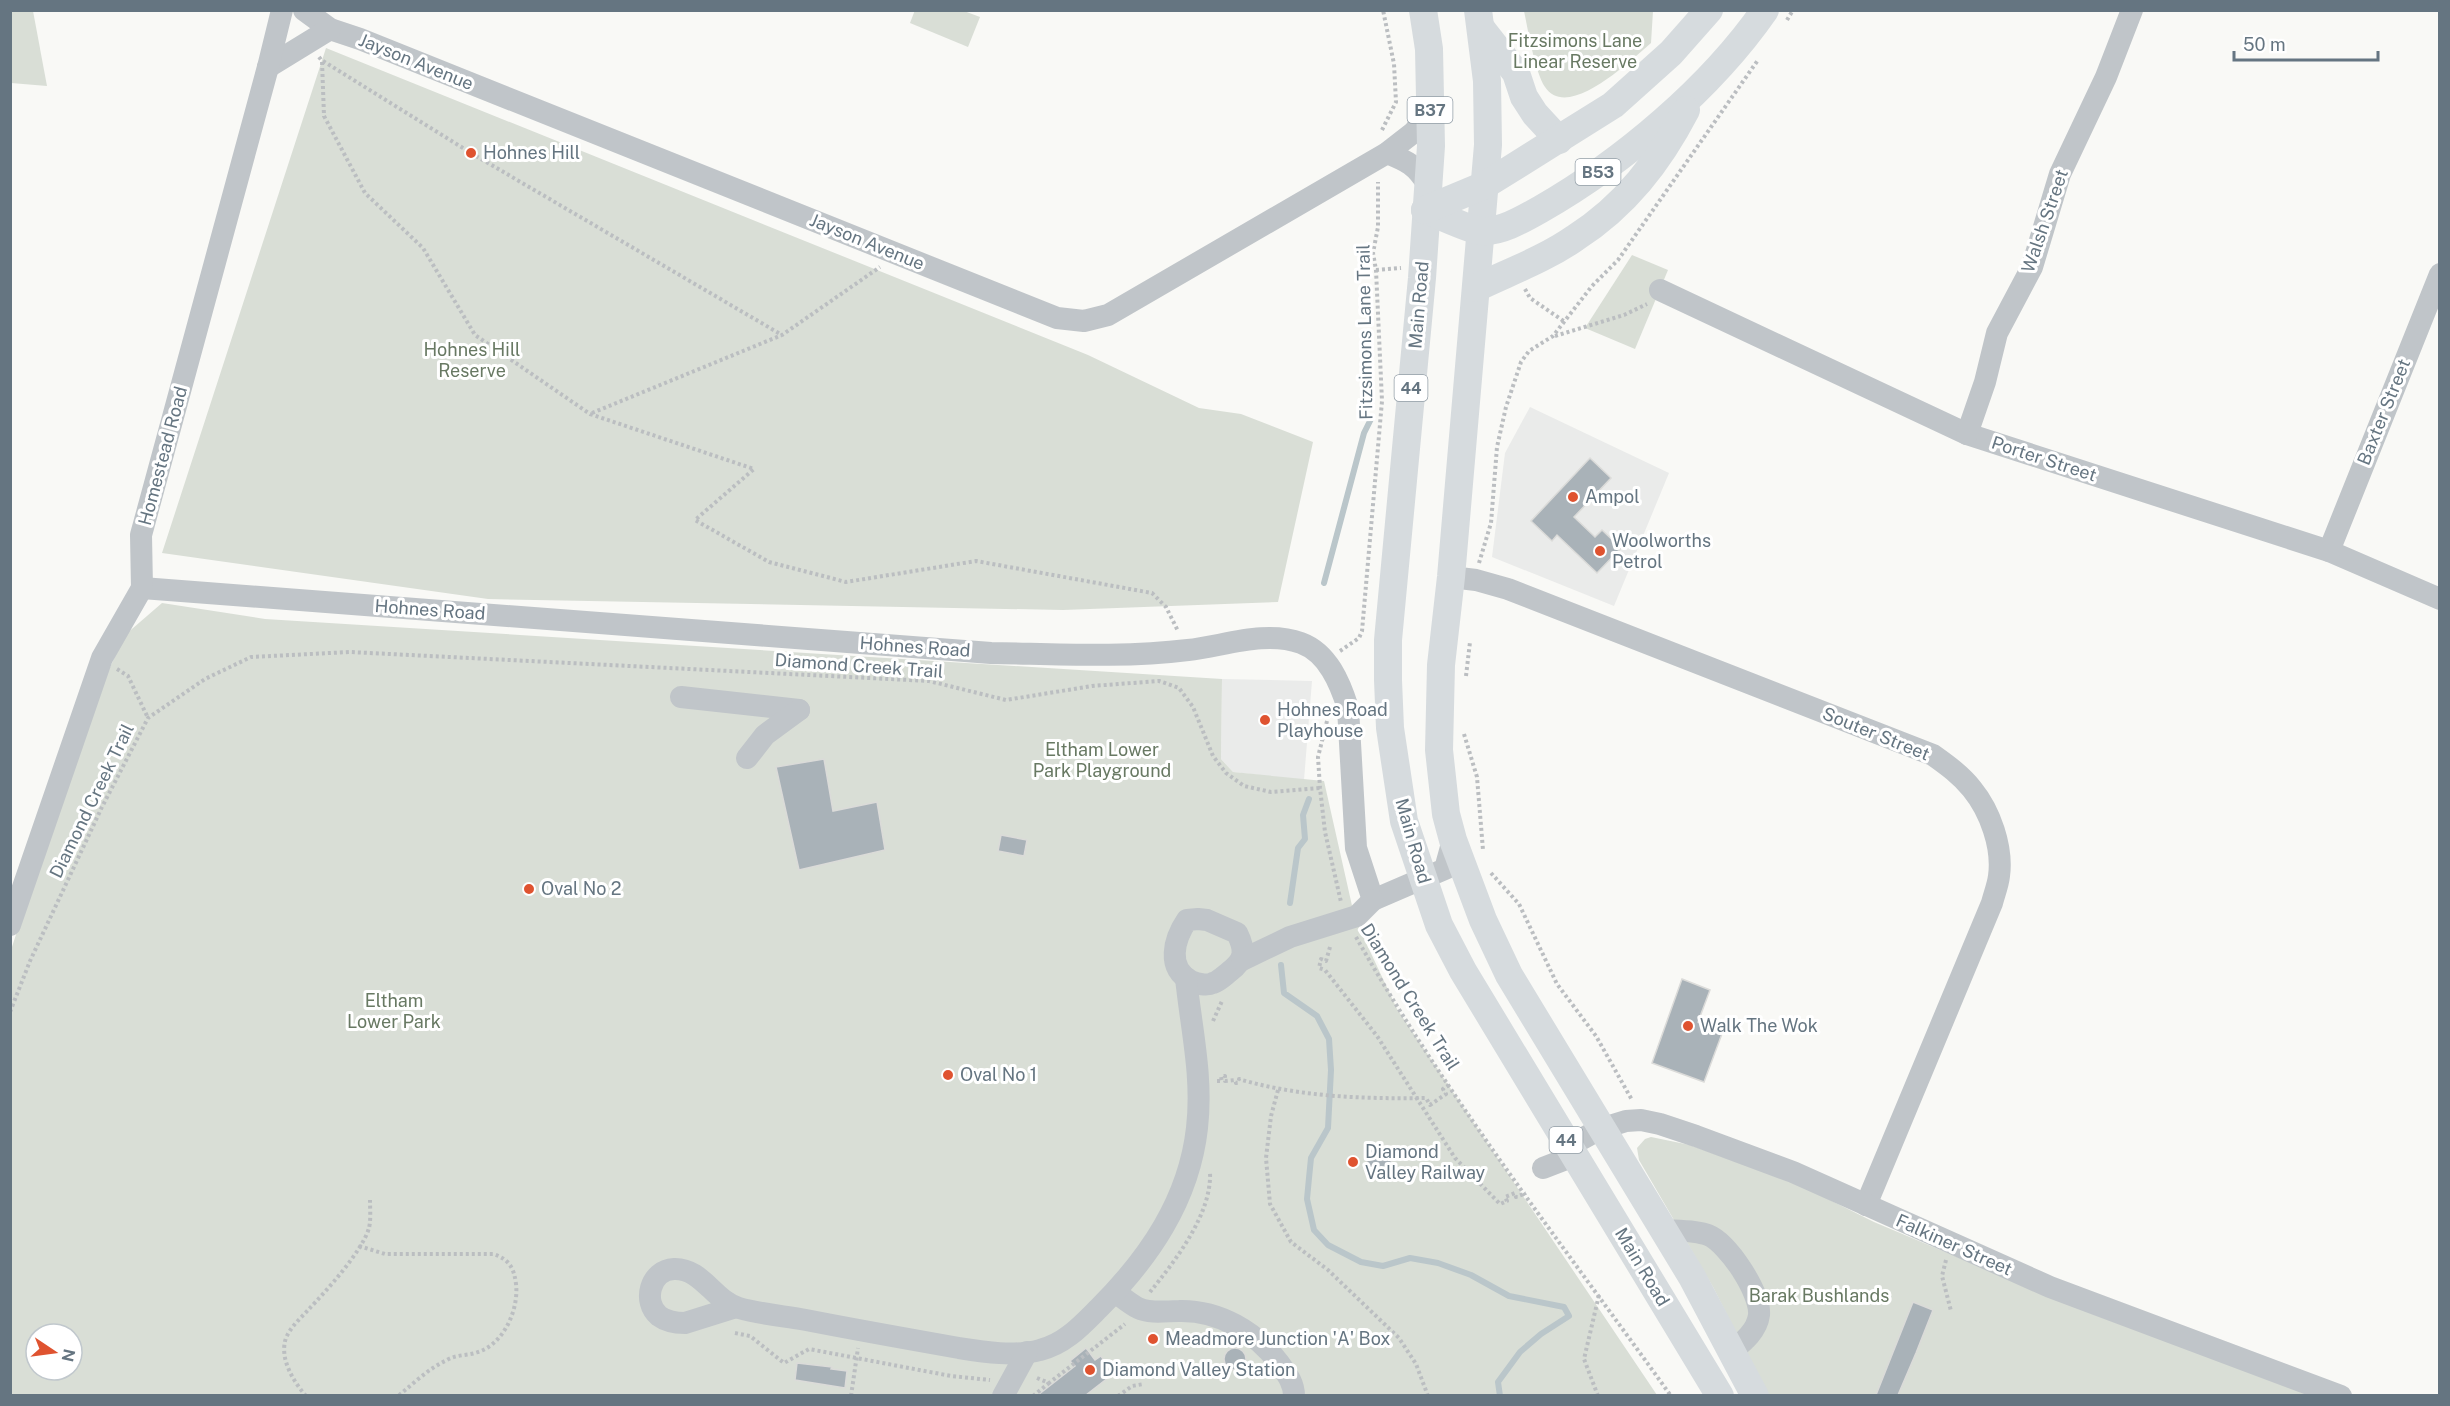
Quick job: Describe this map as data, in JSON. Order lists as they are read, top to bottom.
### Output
{
  "streets": {
    "main road": [
      "B37",
      "B53",
      "Main Road",
      "44"
    ],
    "street": [
      "Jayson Avenue",
      "Walsh Street",
      "Baxter Street",
      "Homestead Road",
      "Porter Street",
      "Hohnes Road",
      "Souter Street",
      "Falkiner Street"
    ],
    "path": ["Fitzsimons Lane Trail", "Diamond Creek Trail"]
  },
  "crossings": [
    ["Jayson Avenue", "B37"],
    ["Jayson Avenue", "Fitzsimons Lane Trail"],
    ["B37", "B53"],
    ["B37", "Main Road"],
    ["B53", "Main Road"],
    ["Walsh Street", "Porter Street"],
    ["Main Road", "Souter Street"],
    ["Main Road", "Falkiner Street"],
    ["Fitzsimons Lane Trail", "Hohnes Road"],
    ["Baxter Street", "Porter Street"],
    ["Homestead Road", "Hohnes Road"],
    ["Souter Street", "Falkiner Street"]
  ],
  "parks": [
    "Fitzsimons Lane Linear Reserve",
    "Hohnes Hill Reserve",
    "Eltham Lower Park Playground",
    "Eltham Lower Park",
    "Barak Bushlands"
  ],
  "places": [
    "Hohnes Hill",
    "Ampol",
    "Woolworths Petrol",
    "Hohnes Road Playhouse",
    "Oval No 2",
    "Walk The Wok",
    "Oval No 1",
    "Diamond Valley Railway",
    "Meadmore Junction 'A' Box",
    "Diamond Valley Station"
  ],
  "scale_bar": "50 m",
  "north": "right"
}
